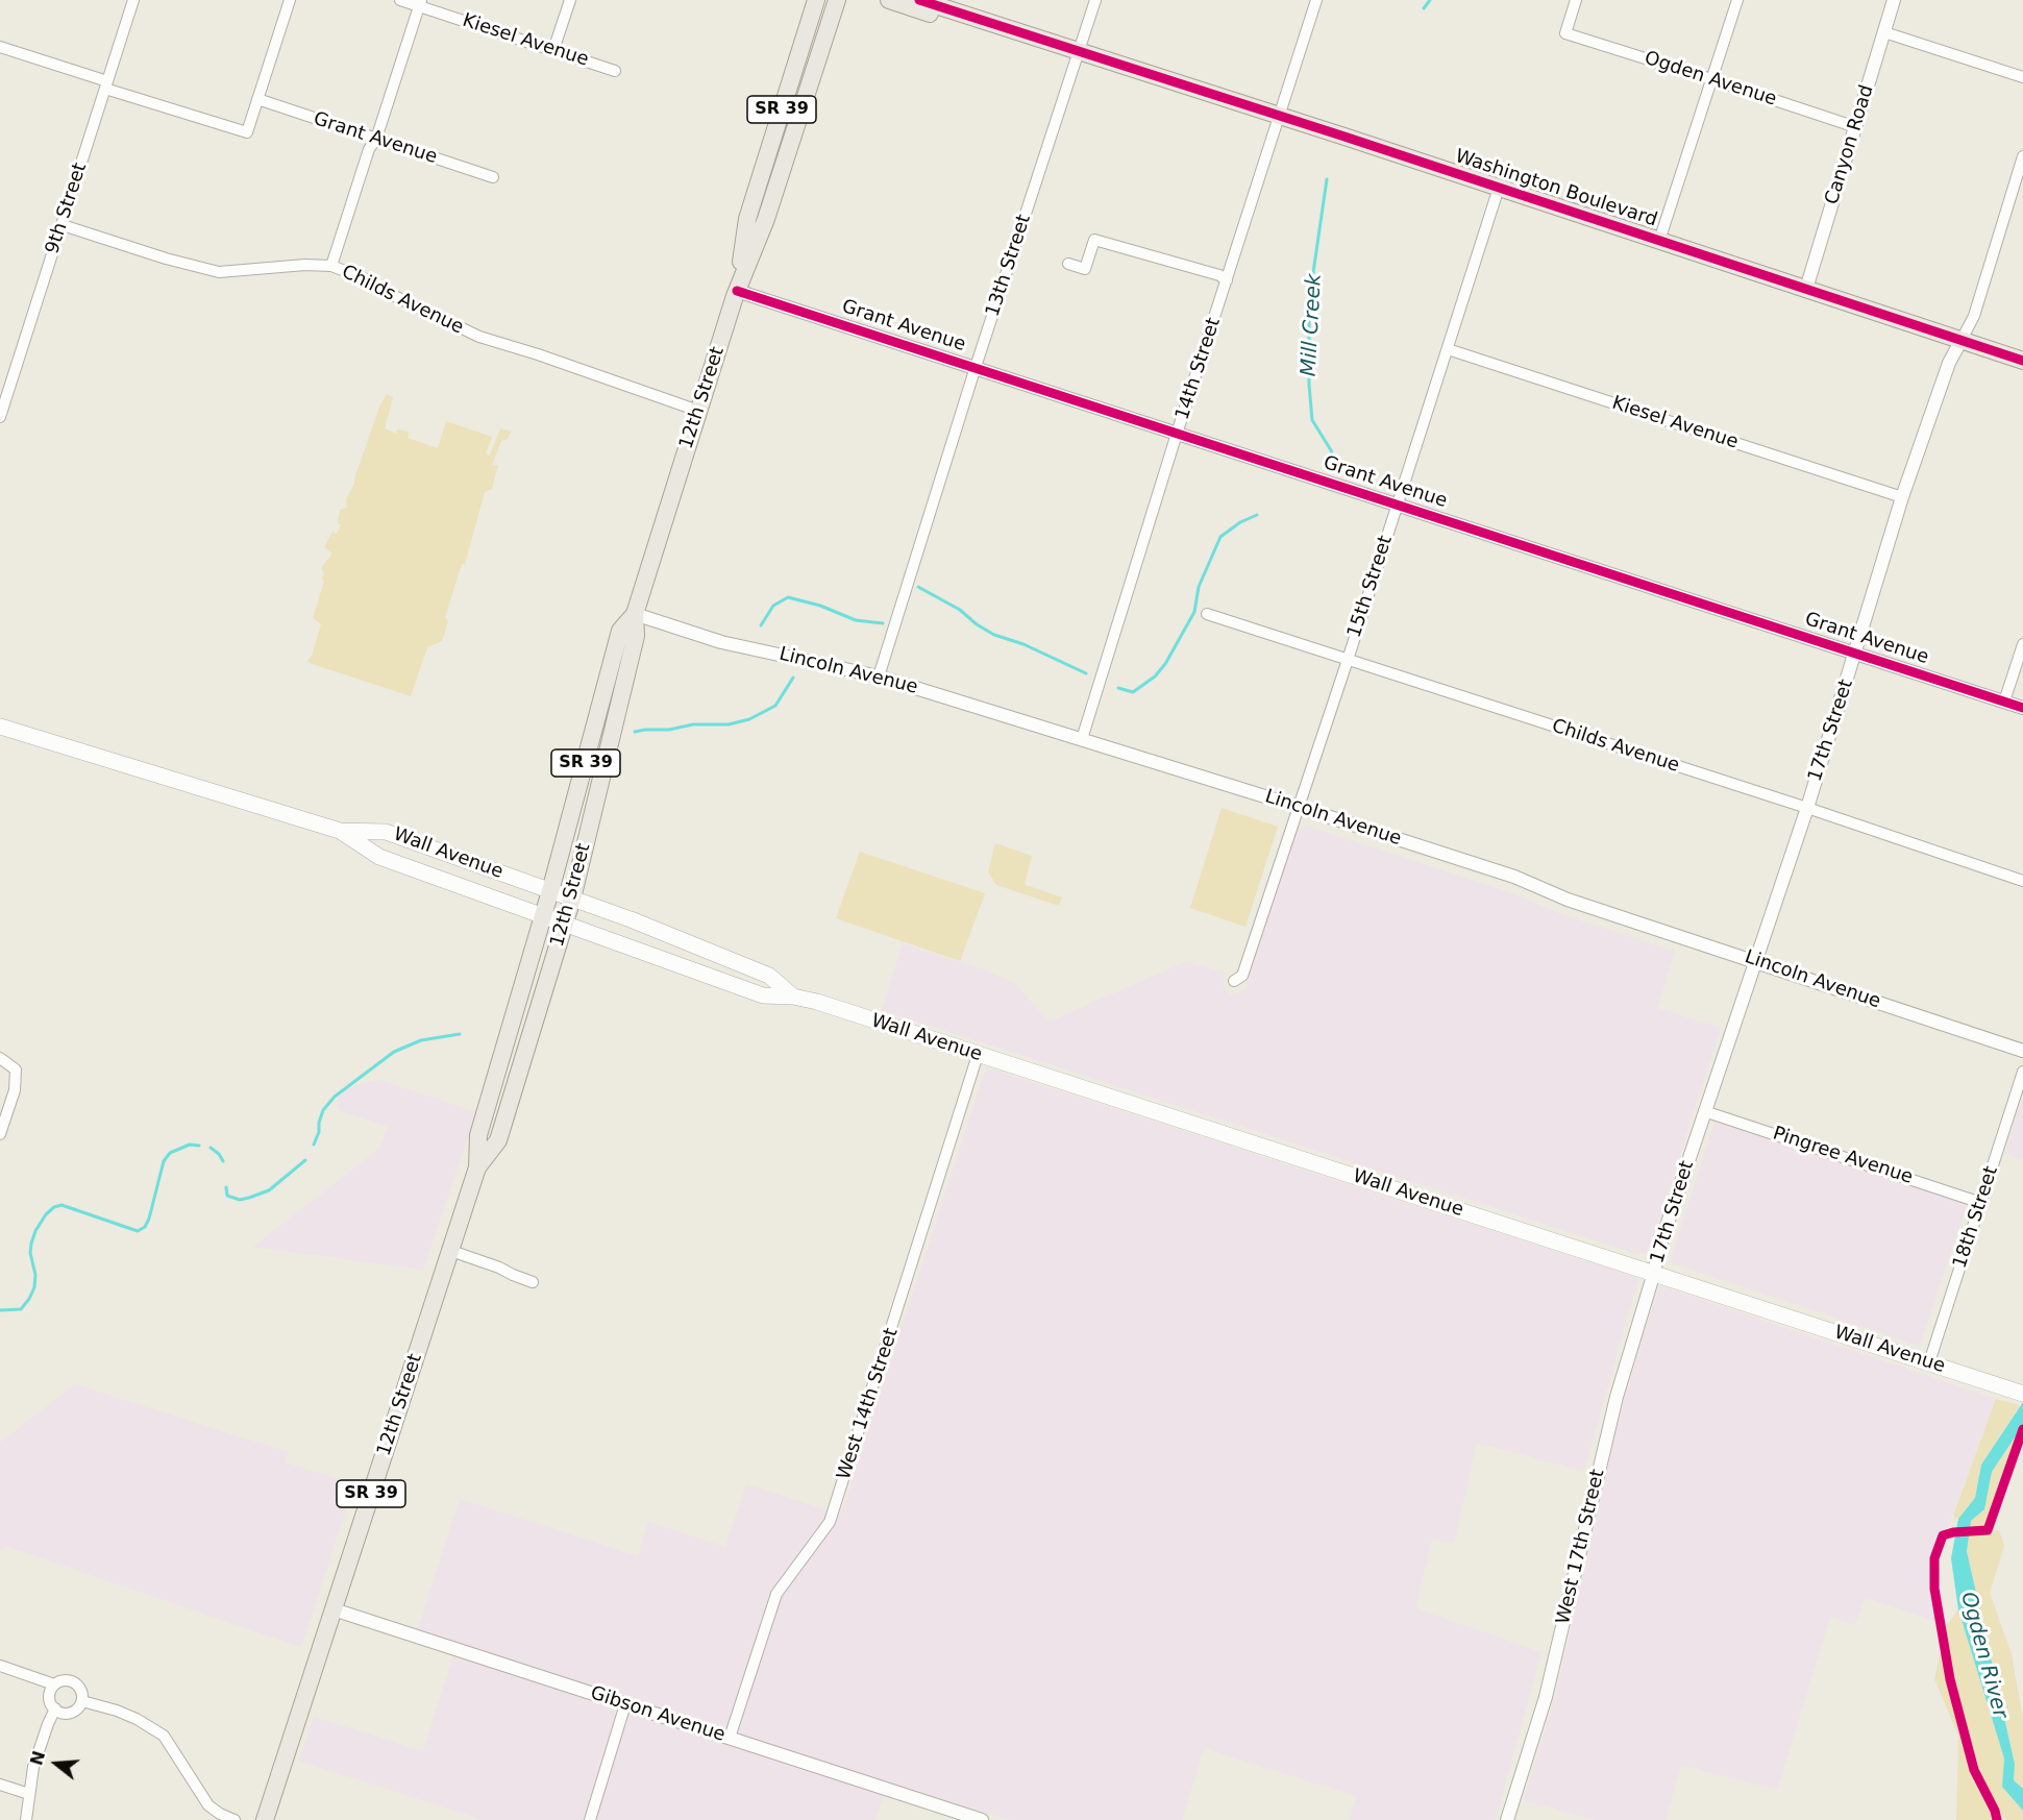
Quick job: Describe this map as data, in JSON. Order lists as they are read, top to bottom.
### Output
{
  "streets": {
    "main road": [
      "SR 39",
      "Washington Boulevard",
      "12th Street",
      "Wall Avenue"
    ],
    "street": [
      "Kiesel Avenue",
      "Ogden Avenue",
      "Grant Avenue",
      "Canyon Road",
      "9th Street",
      "13th Street",
      "Childs Avenue",
      "14th Street",
      "15th Street",
      "Lincoln Avenue",
      "17th Street",
      "Pingree Avenue",
      "18th Street",
      "West 14th Street",
      "West 17th Street",
      "Gibson Avenue"
    ]
  },
  "crossings": [
    ["Kiesel Avenue", "15th Street"],
    ["Kiesel Avenue", "17th Street"],
    ["Ogden Avenue", "Canyon Road"],
    ["Grant Avenue", "13th Street"],
    ["Grant Avenue", "14th Street"],
    ["Grant Avenue", "12th Street"],
    ["Grant Avenue", "15th Street"],
    ["Grant Avenue", "17th Street"],
    ["Canyon Road", "Washington Boulevard"],
    ["Washington Boulevard", "13th Street"],
    ["Washington Boulevard", "14th Street"],
    ["Washington Boulevard", "15th Street"],
    ["Washington Boulevard", "17th Street"],
    ["9th Street", "Childs Avenue"],
    ["13th Street", "Lincoln Avenue"],
    ["Childs Avenue", "12th Street"],
    ["Childs Avenue", "15th Street"],
    ["Childs Avenue", "17th Street"],
    ["14th Street", "Lincoln Avenue"],
    ["12th Street", "Lincoln Avenue"],
    ["12th Street", "Wall Avenue"],
    ["12th Street", "Gibson Avenue"],
    ["15th Street", "Lincoln Avenue"],
    ["Lincoln Avenue", "17th Street"],
    ["17th Street", "Wall Avenue"],
    ["17th Street", "Pingree Avenue"],
    ["17th Street", "West 17th Street"],
    ["Wall Avenue", "18th Street"],
    ["Wall Avenue", "West 14th Street"],
    ["Wall Avenue", "West 17th Street"],
    ["Pingree Avenue", "18th Street"],
    ["West 14th Street", "Gibson Avenue"]
  ],
  "water": ["Mill Creek", "Ogden River"],
  "north": "left"
}
